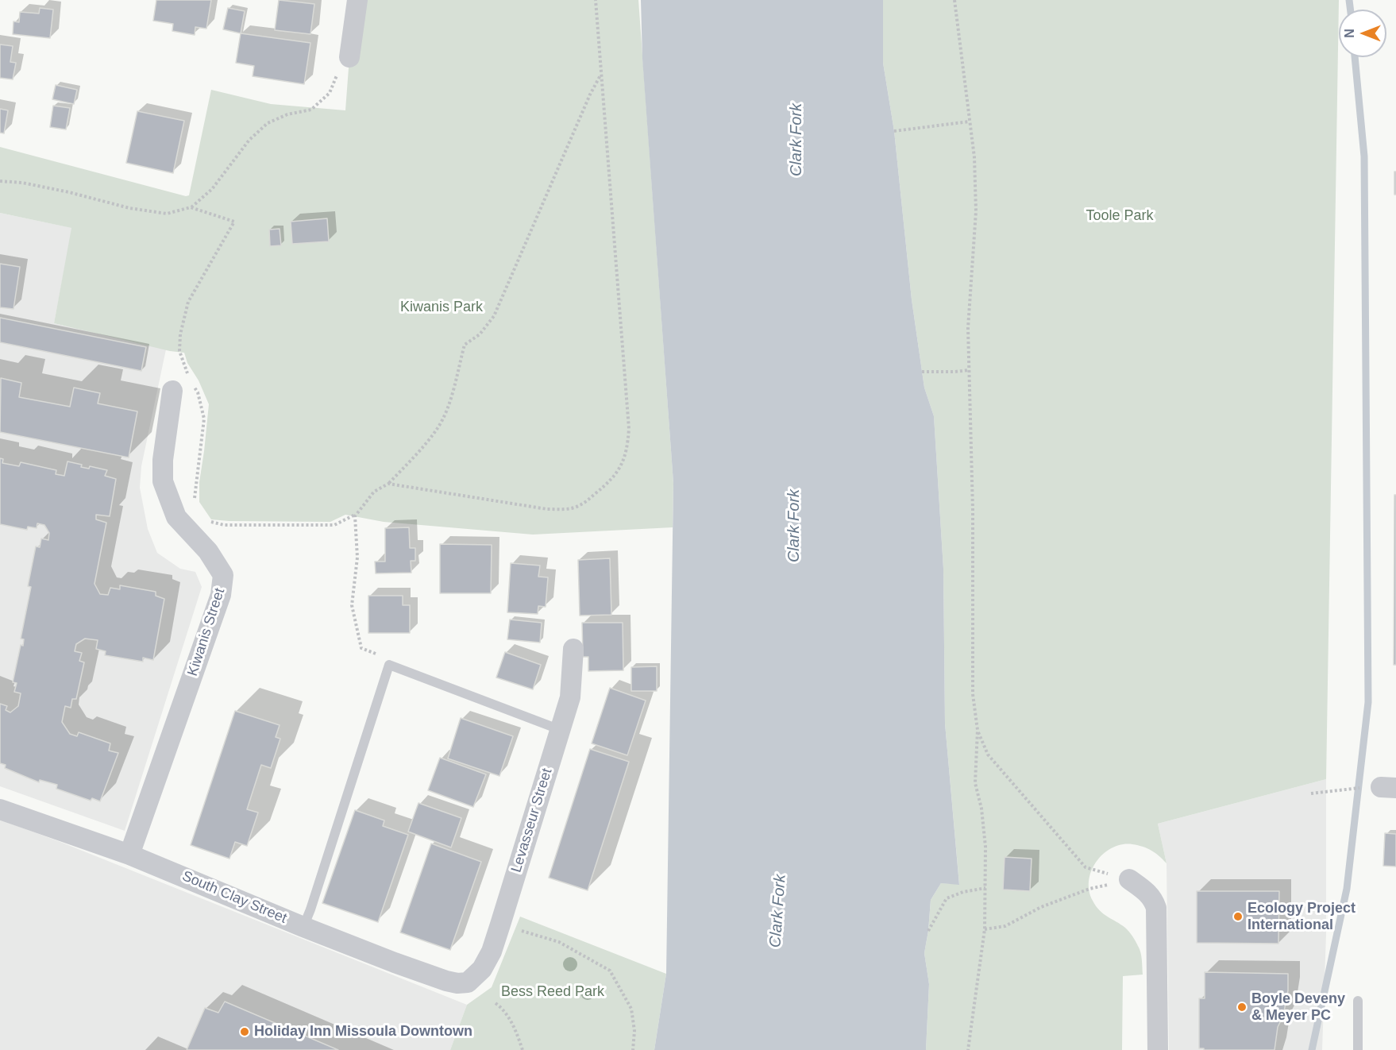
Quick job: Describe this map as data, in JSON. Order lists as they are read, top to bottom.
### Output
{
  "streets": {
    "street": ["Kiwanis Street", "Levasseur Street", "South Clay Street"]
  },
  "crossings": [
    ["Kiwanis Street", "South Clay Street"],
    ["Levasseur Street", "South Clay Street"]
  ],
  "water": ["Clark Fork"],
  "parks": ["Toole Park", "Kiwanis Park", "Bess Reed Park"],
  "places": ["Ecology Project International", "Boyle Deveny & Meyer PC", "Holiday Inn Missoula Downtown"],
  "north": "left"
}
